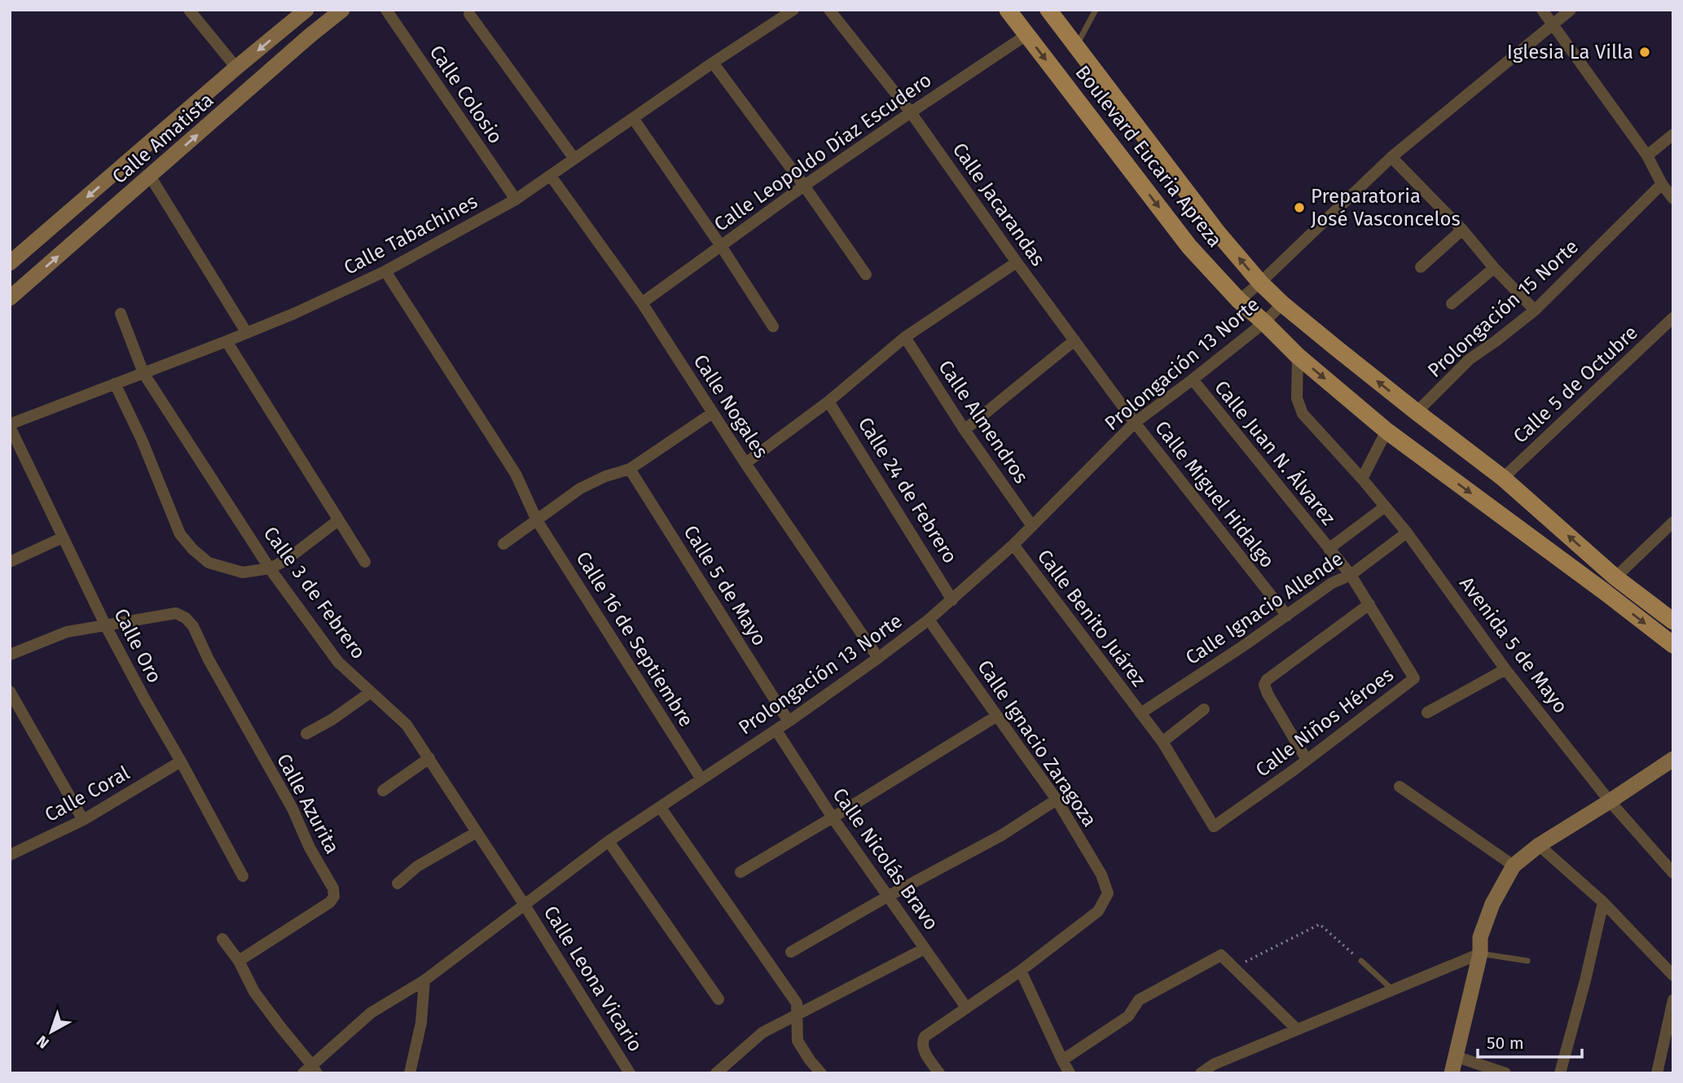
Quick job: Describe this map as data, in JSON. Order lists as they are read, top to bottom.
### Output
{
  "streets": {
    "main road": ["Boulevard Eucaria Apreza"],
    "street": [
      "Calle Colosio",
      "Calle Amatista",
      "Calle Leopoldo Díaz Escudero",
      "Calle Jacarandas",
      "Calle Tabachines",
      "Prolongación 15 Norte",
      "Prolongación 13 Norte",
      "Calle 5 de Octubre",
      "Calle Nogales",
      "Calle Almendros",
      "Calle Juan N. Álvarez",
      "Calle 24 de Febrero",
      "Calle Miguel Hidalgo",
      "Calle 5 de Mayo",
      "Calle 3 de Febrero",
      "Calle Ignacio Allende",
      "Calle Benito Juárez",
      "Calle 16 de Septiembre",
      "Avenida 5 de Mayo",
      "Calle Oro",
      "Calle Niños Héroes",
      "Calle Ignacio Zaragoza",
      "Calle Coral",
      "Calle Azurita",
      "Calle Nicolás Bravo",
      "Calle Leona Vicario"
    ]
  },
  "crossings": [
    ["Calle Colosio", "Calle Tabachines"],
    ["Calle Leopoldo Díaz Escudero", "Boulevard Eucaria Apreza"],
    ["Calle Leopoldo Díaz Escudero", "Calle Jacarandas"],
    ["Calle Leopoldo Díaz Escudero", "Calle Nogales"],
    ["Boulevard Eucaria Apreza", "Prolongación 15 Norte"],
    ["Boulevard Eucaria Apreza", "Prolongación 13 Norte"],
    ["Boulevard Eucaria Apreza", "Calle 5 de Octubre"],
    ["Boulevard Eucaria Apreza", "Avenida 5 de Mayo"],
    ["Calle Jacarandas", "Prolongación 13 Norte"],
    ["Calle Jacarandas", "Calle Miguel Hidalgo"],
    ["Calle Tabachines", "Calle Nogales"],
    ["Calle Tabachines", "Calle 3 de Febrero"],
    ["Calle Tabachines", "Calle 16 de Septiembre"],
    ["Calle Tabachines", "Calle Oro"],
    ["Prolongación 13 Norte", "Calle Nogales"],
    ["Prolongación 13 Norte", "Calle Almendros"],
    ["Prolongación 13 Norte", "Calle Juan N. Álvarez"],
    ["Prolongación 13 Norte", "Calle 24 de Febrero"],
    ["Prolongación 13 Norte", "Calle Miguel Hidalgo"],
    ["Prolongación 13 Norte", "Calle 5 de Mayo"],
    ["Prolongación 13 Norte", "Calle 3 de Febrero"],
    ["Prolongación 13 Norte", "Calle Benito Juárez"],
    ["Prolongación 13 Norte", "Calle 16 de Septiembre"],
    ["Prolongación 13 Norte", "Calle Ignacio Zaragoza"],
    ["Prolongación 13 Norte", "Calle Nicolás Bravo"],
    ["Prolongación 13 Norte", "Calle Leona Vicario"],
    ["Calle Juan N. Álvarez", "Calle Ignacio Allende"],
    ["Calle Juan N. Álvarez", "Calle Niños Héroes"],
    ["Calle Miguel Hidalgo", "Calle Ignacio Allende"],
    ["Calle 3 de Febrero", "Calle Leona Vicario"],
    ["Calle Ignacio Allende", "Calle Benito Juárez"],
    ["Calle Ignacio Allende", "Avenida 5 de Mayo"],
    ["Calle Ignacio Allende", "Calle Niños Héroes"],
    ["Calle Benito Juárez", "Calle Niños Héroes"],
    ["Calle Oro", "Calle Coral"],
    ["Calle Oro", "Calle Azurita"]
  ],
  "places": ["Iglesia La Villa", "Preparatoria José Vasconcelos"],
  "scale_bar": "50 m",
  "north": "bottom left"
}
